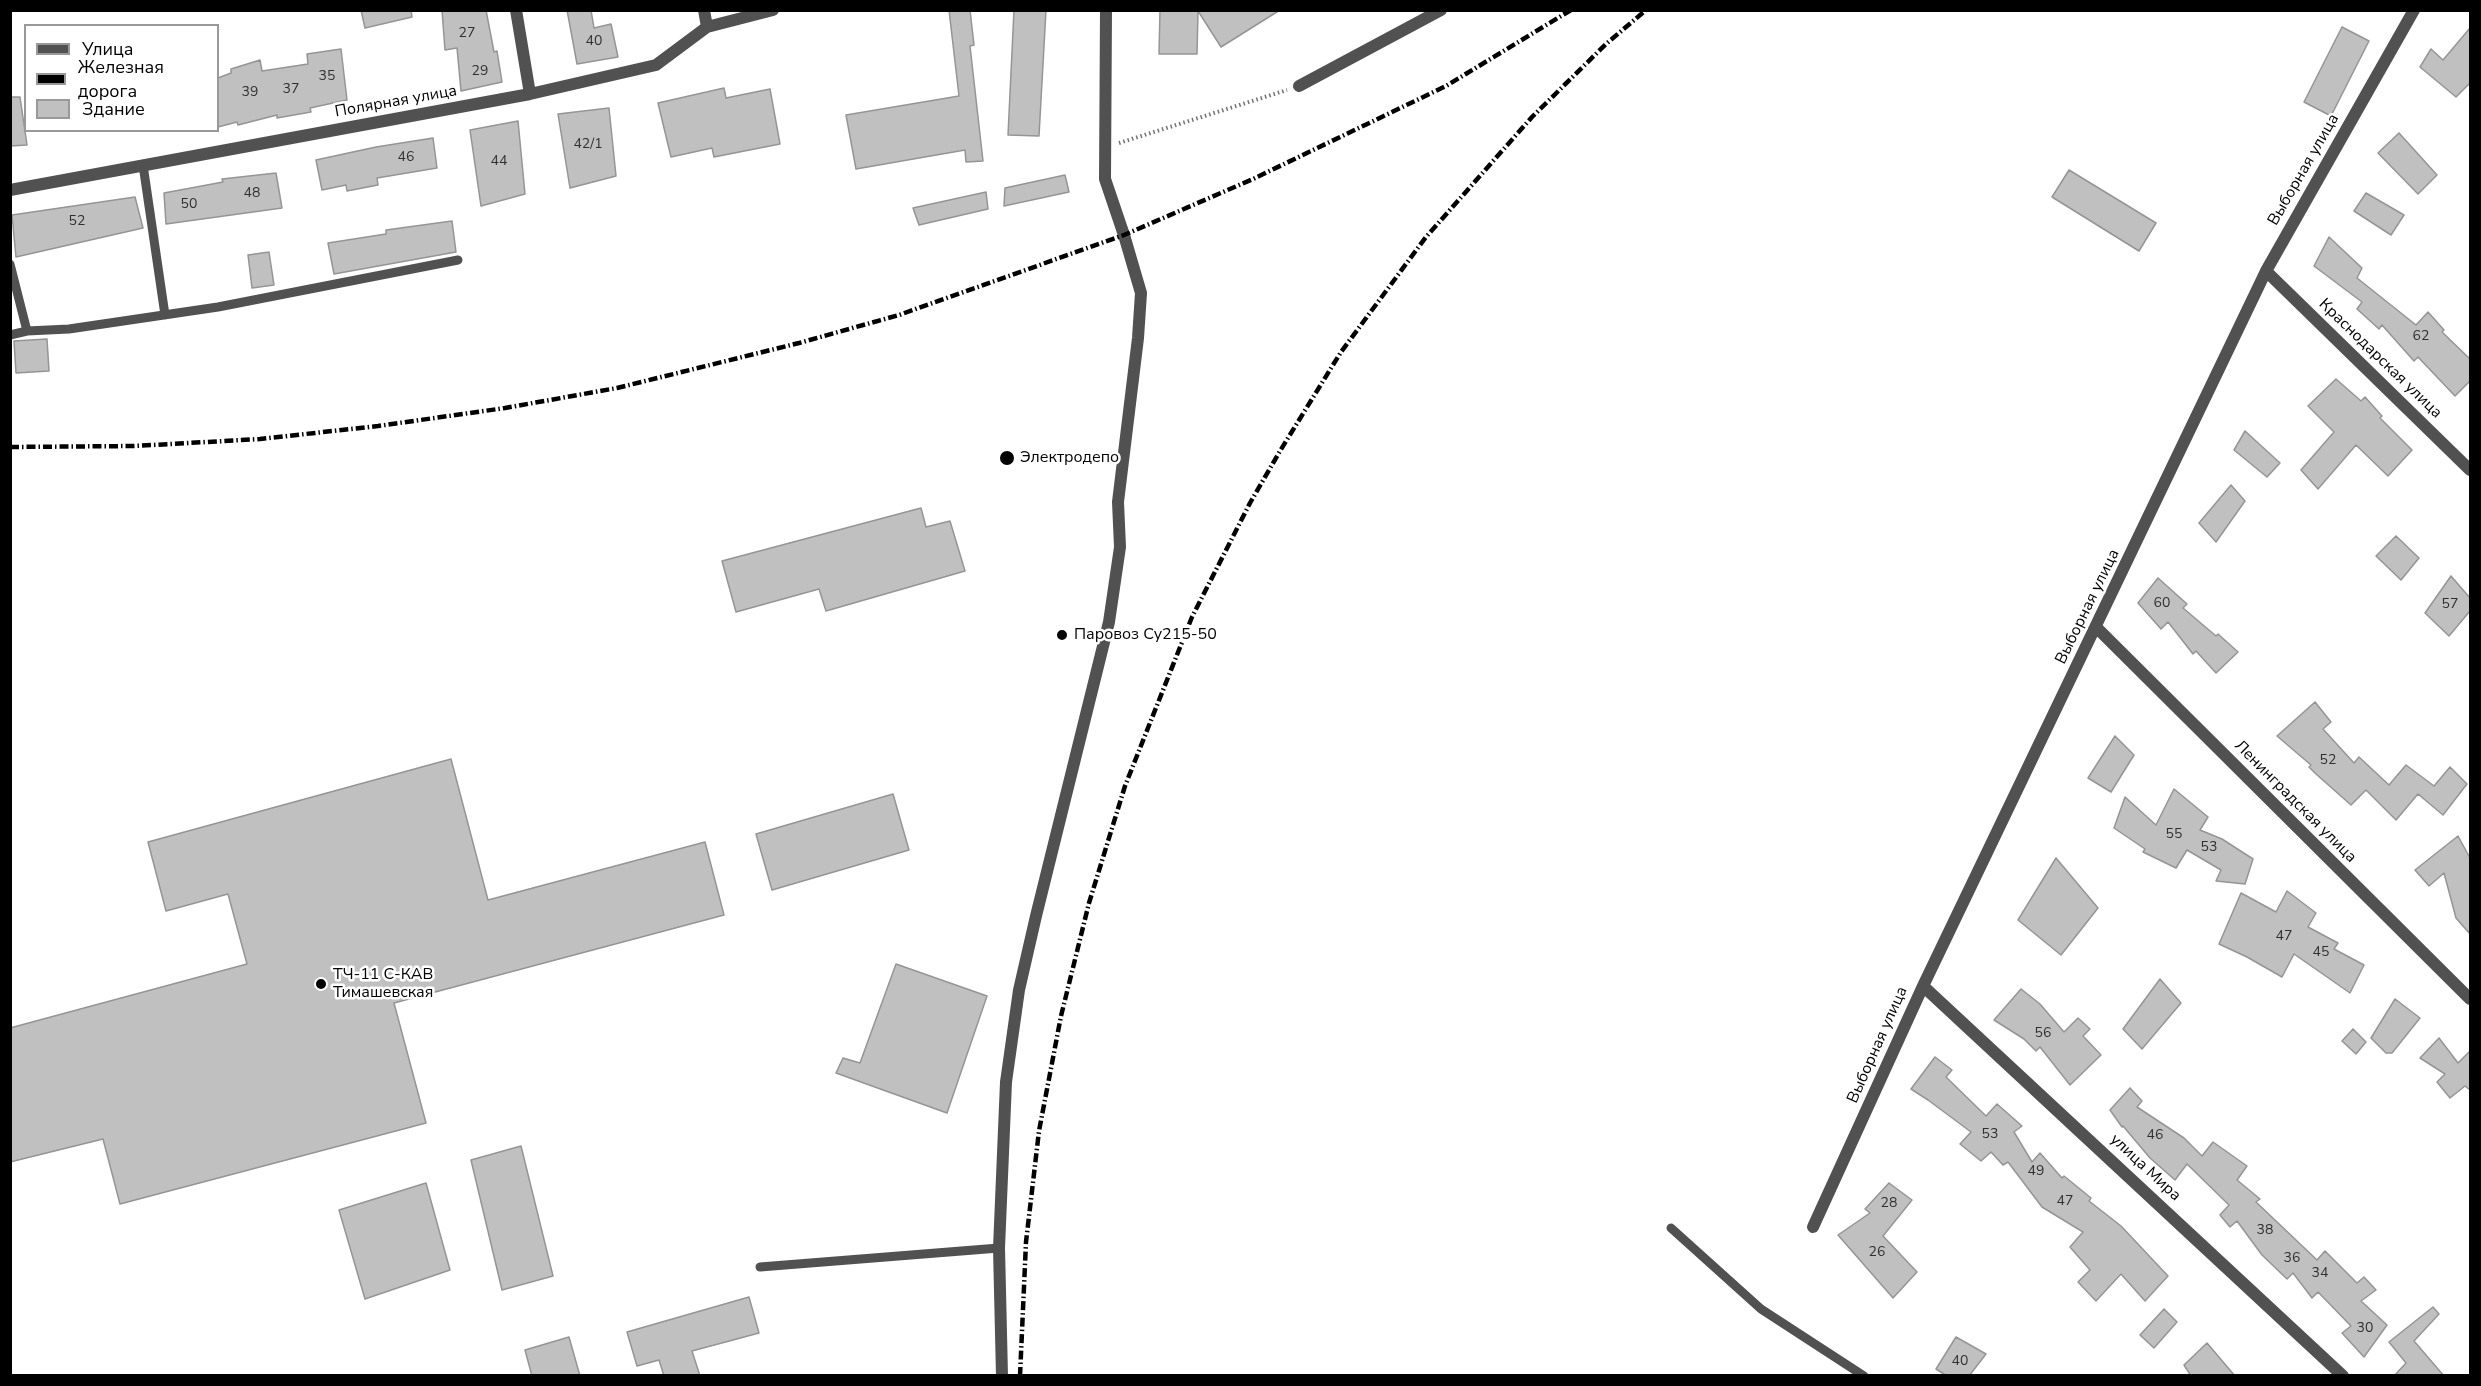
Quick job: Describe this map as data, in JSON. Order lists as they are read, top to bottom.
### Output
{
  "streets": {
    "street": [
      "Полярная улица",
      "Выборная улица",
      "Краснодарская улица",
      "Ленинградская улица",
      "улица Мира"
    ]
  },
  "crossings": [
    ["Выборная улица", "Краснодарская улица"],
    ["Выборная улица", "Ленинградская улица"],
    ["Выборная улица", "улица Мира"]
  ],
  "places": ["Электродепо", "Паровоз Су215-50", "ТЧ-11 С-КАВ Тимашевская"],
  "house_numbers": [
    "27",
    "40",
    "29",
    "35",
    "37",
    "39",
    "42/1",
    "46",
    "44",
    "48",
    "50",
    "52",
    "62",
    "60",
    "57",
    "52",
    "55",
    "53",
    "47",
    "45",
    "56",
    "53",
    "46",
    "49",
    "47",
    "28",
    "38",
    "26",
    "36",
    "34",
    "30",
    "40"
  ],
  "legend": ["Улица", "Железная дорога", "Здание"]
}
